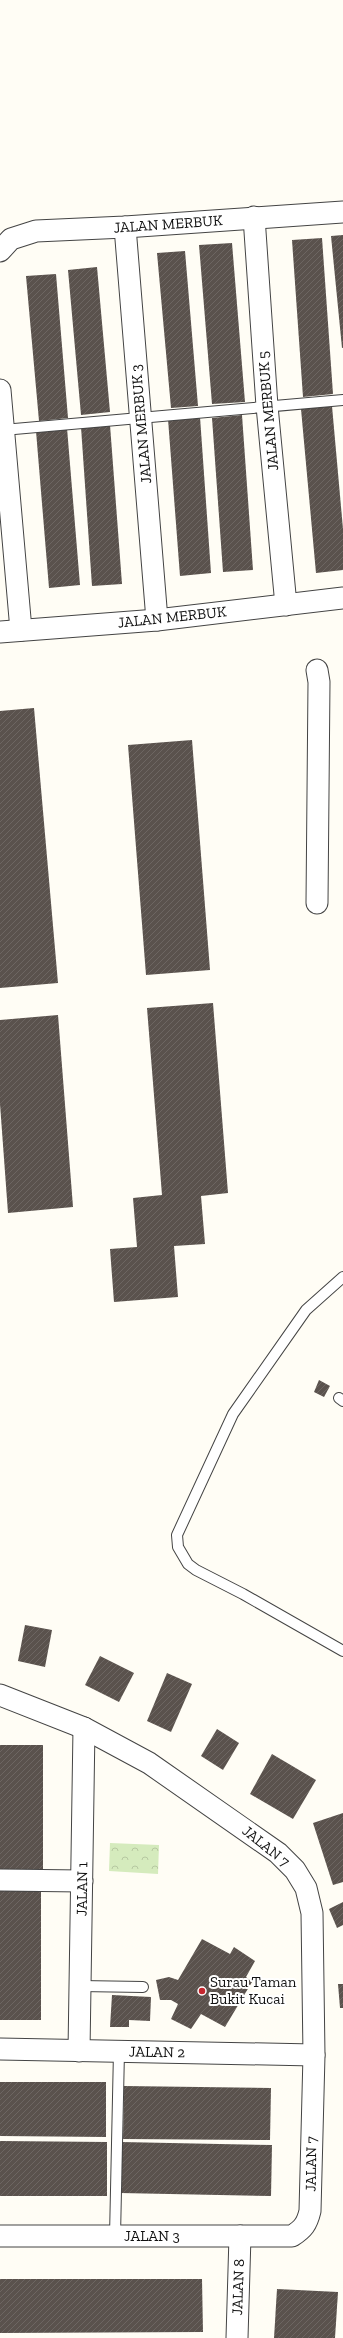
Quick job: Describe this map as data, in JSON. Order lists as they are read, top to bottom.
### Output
{
  "streets": {
    "street": [
      "JALAN MERBUK",
      "JALAN MERBUK 5",
      "JALAN MERBUK 3",
      "JALAN 7",
      "JALAN 1",
      "JALAN 2",
      "JALAN 3",
      "JALAN 8"
    ]
  },
  "crossings": [
    ["JALAN MERBUK", "JALAN MERBUK 5"],
    ["JALAN MERBUK", "JALAN MERBUK 3"],
    ["JALAN 7", "JALAN 1"],
    ["JALAN 7", "JALAN 2"],
    ["JALAN 7", "JALAN 3"],
    ["JALAN 1", "JALAN 2"],
    ["JALAN 3", "JALAN 8"]
  ],
  "places": ["Surau Taman Bukit Kucai"]
}
